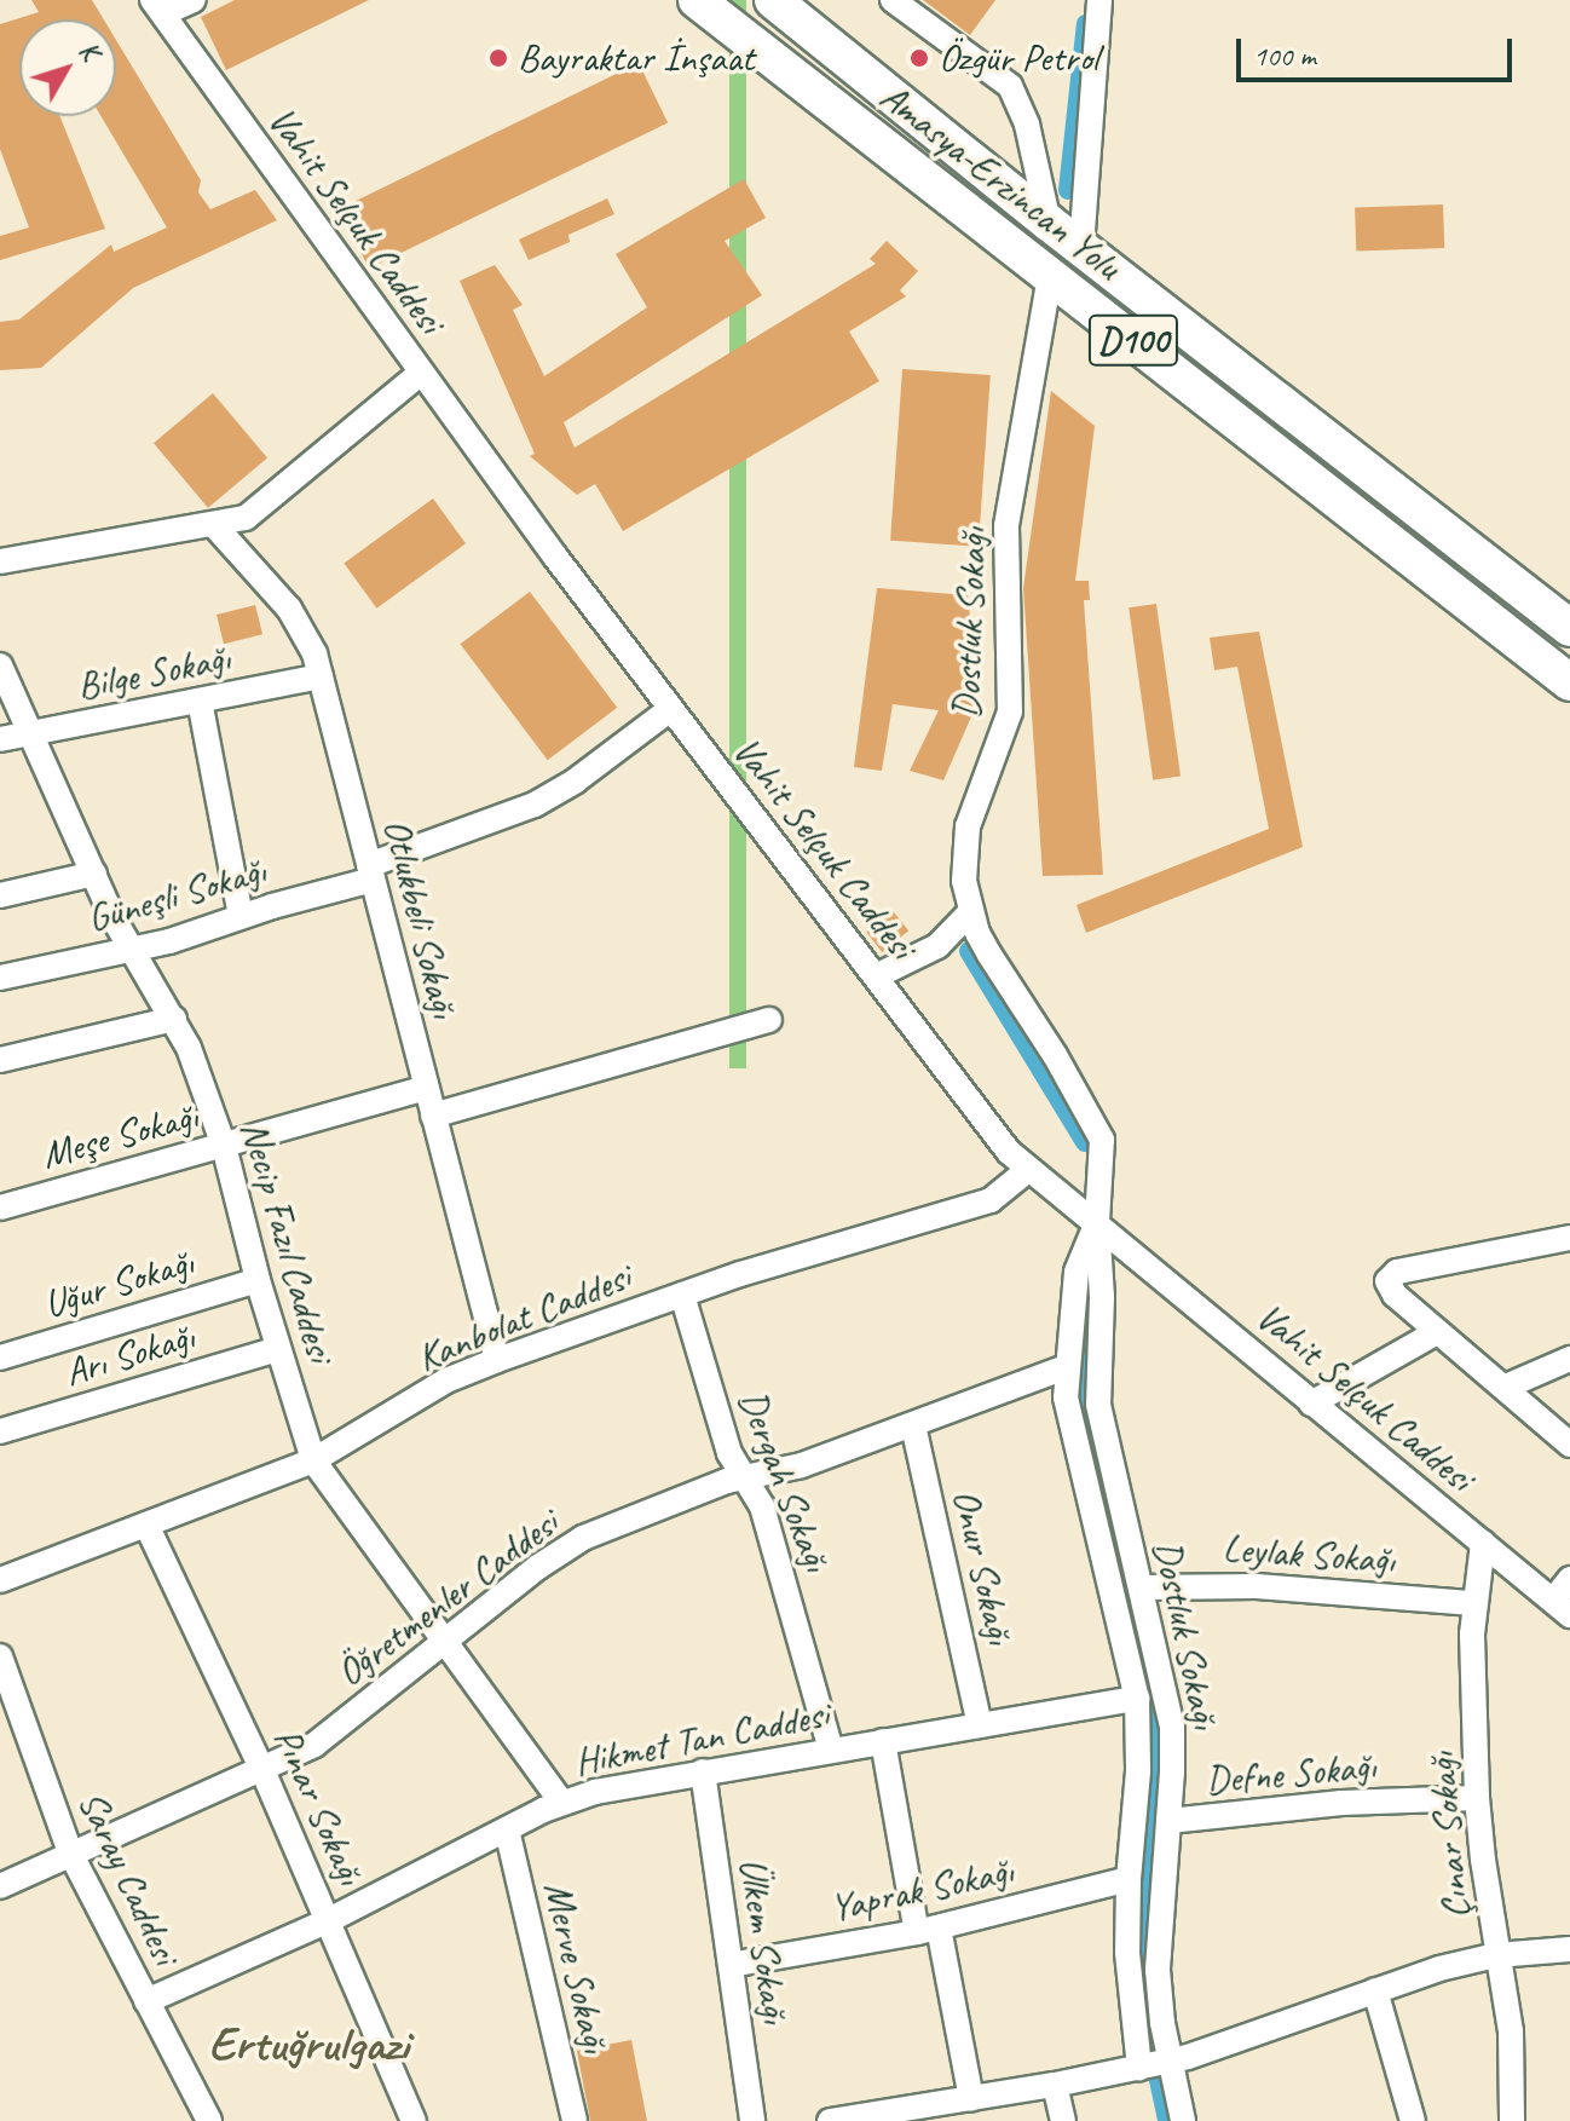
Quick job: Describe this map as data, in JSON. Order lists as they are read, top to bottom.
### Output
{
  "streets": {
    "highway": ["Amasya-Erzincan Yolu", "D100"],
    "street": [
      "Vahit Selçuk Caddesi",
      "Dostluk Sokağı",
      "Bilge Sokağı",
      "Güneşli Sokağı",
      "Otlukbeli Sokağı",
      "Meşe Sokağı",
      "Necip Fazıl Caddesi",
      "Uğur Sokağı",
      "Kanbolat Caddesi",
      "Arı Sokağı",
      "Dergah Sokağı",
      "Leylak Sokağı",
      "Onur Sokağı",
      "Öğretmenler Caddesi",
      "Hikmet Tan Caddesi",
      "Defne Sokağı",
      "Pınar Sokağı",
      "Çınar Sokağı",
      "Saray Caddesi",
      "Yaprak Sokağı",
      "Ülkem Sokağı",
      "Merve Sokağı"
    ]
  },
  "crossings": [
    ["Amasya-Erzincan Yolu", "Dostluk Sokağı"],
    ["Vahit Selçuk Caddesi", "Dostluk Sokağı"],
    ["Vahit Selçuk Caddesi", "Güneşli Sokağı"],
    ["Vahit Selçuk Caddesi", "Kanbolat Caddesi"],
    ["Vahit Selçuk Caddesi", "Çınar Sokağı"],
    ["Dostluk Sokağı", "Leylak Sokağı"],
    ["Dostluk Sokağı", "Öğretmenler Caddesi"],
    ["Dostluk Sokağı", "Hikmet Tan Caddesi"],
    ["Dostluk Sokağı", "Defne Sokağı"],
    ["Dostluk Sokağı", "Yaprak Sokağı"],
    ["Bilge Sokağı", "Otlukbeli Sokağı"],
    ["Bilge Sokağı", "Necip Fazıl Caddesi"],
    ["Güneşli Sokağı", "Otlukbeli Sokağı"],
    ["Güneşli Sokağı", "Necip Fazıl Caddesi"],
    ["Otlukbeli Sokağı", "Meşe Sokağı"],
    ["Otlukbeli Sokağı", "Kanbolat Caddesi"],
    ["Meşe Sokağı", "Necip Fazıl Caddesi"],
    ["Necip Fazıl Caddesi", "Uğur Sokağı"],
    ["Necip Fazıl Caddesi", "Kanbolat Caddesi"],
    ["Necip Fazıl Caddesi", "Arı Sokağı"],
    ["Necip Fazıl Caddesi", "Öğretmenler Caddesi"],
    ["Necip Fazıl Caddesi", "Hikmet Tan Caddesi"],
    ["Kanbolat Caddesi", "Dergah Sokağı"],
    ["Kanbolat Caddesi", "Pınar Sokağı"],
    ["Dergah Sokağı", "Öğretmenler Caddesi"],
    ["Dergah Sokağı", "Hikmet Tan Caddesi"],
    ["Leylak Sokağı", "Çınar Sokağı"],
    ["Onur Sokağı", "Öğretmenler Caddesi"],
    ["Onur Sokağı", "Hikmet Tan Caddesi"],
    ["Öğretmenler Caddesi", "Pınar Sokağı"],
    ["Öğretmenler Caddesi", "Saray Caddesi"],
    ["Hikmet Tan Caddesi", "Pınar Sokağı"],
    ["Hikmet Tan Caddesi", "Saray Caddesi"],
    ["Hikmet Tan Caddesi", "Ülkem Sokağı"],
    ["Hikmet Tan Caddesi", "Merve Sokağı"],
    ["Defne Sokağı", "Çınar Sokağı"],
    ["Yaprak Sokağı", "Ülkem Sokağı"]
  ],
  "districts": ["Ertuğrulgazi"],
  "places": ["Bayraktar İnşaat", "Özgür Petrol"],
  "scale_bar": "100 m",
  "north": "top right"
}
